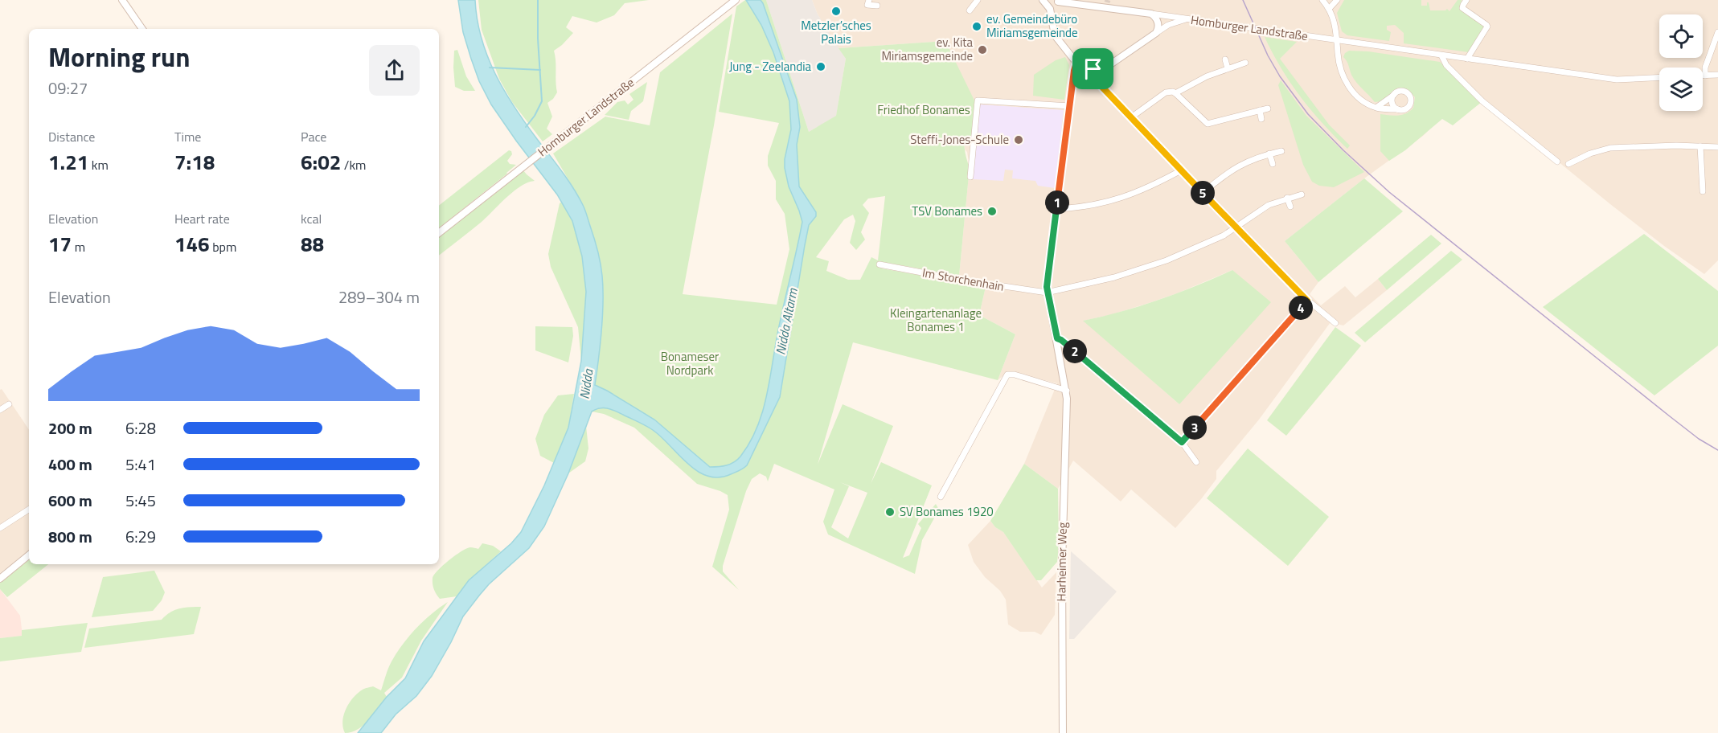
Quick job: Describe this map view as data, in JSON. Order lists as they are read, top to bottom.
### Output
{
  "streets": {
    "street": ["Homburger Landstraße", "Im Storchenhain", "Harheimer Weg"]
  },
  "crossings": [
    ["Im Storchenhain", "Harheimer Weg"]
  ],
  "water": ["Nidda Altarm", "Nidda"],
  "parks": ["Friedhof Bonames", "Kleingartenanlage Bonames 1", "Bonameser Nordpark"],
  "places": [
    "Metzler’sches Palais",
    "ev. Gemeindebüro Miriamsgemeinde",
    "ev. Kita Miriamsgemeinde",
    "Jung - Zeelandia",
    "Steffi-Jones-Schule",
    "TSV Bonames",
    "SV Bonames 1920"
  ],
  "page": {
    "heading": ["Morning run", "09:27"],
    "stats": [
      ["Distance", "1.21 km"],
      ["Time", "7:18"],
      ["Pace", "6:02 /km"],
      ["Elevation", "17 m"],
      ["Heart rate", "146 bpm"],
      ["kcal", "88"]
    ],
    "pins": [
      "5",
      "1",
      "4",
      "2",
      "3"
    ],
    "chart": ["Elevation", "289–304 m"],
    "list": [
      {
        "name": "200 m",
        "note": "6:28"
      },
      {
        "name": "400 m",
        "note": "5:41"
      },
      {
        "name": "600 m",
        "note": "5:45"
      },
      {
        "name": "800 m",
        "note": "6:29"
      }
    ]
  }
}
